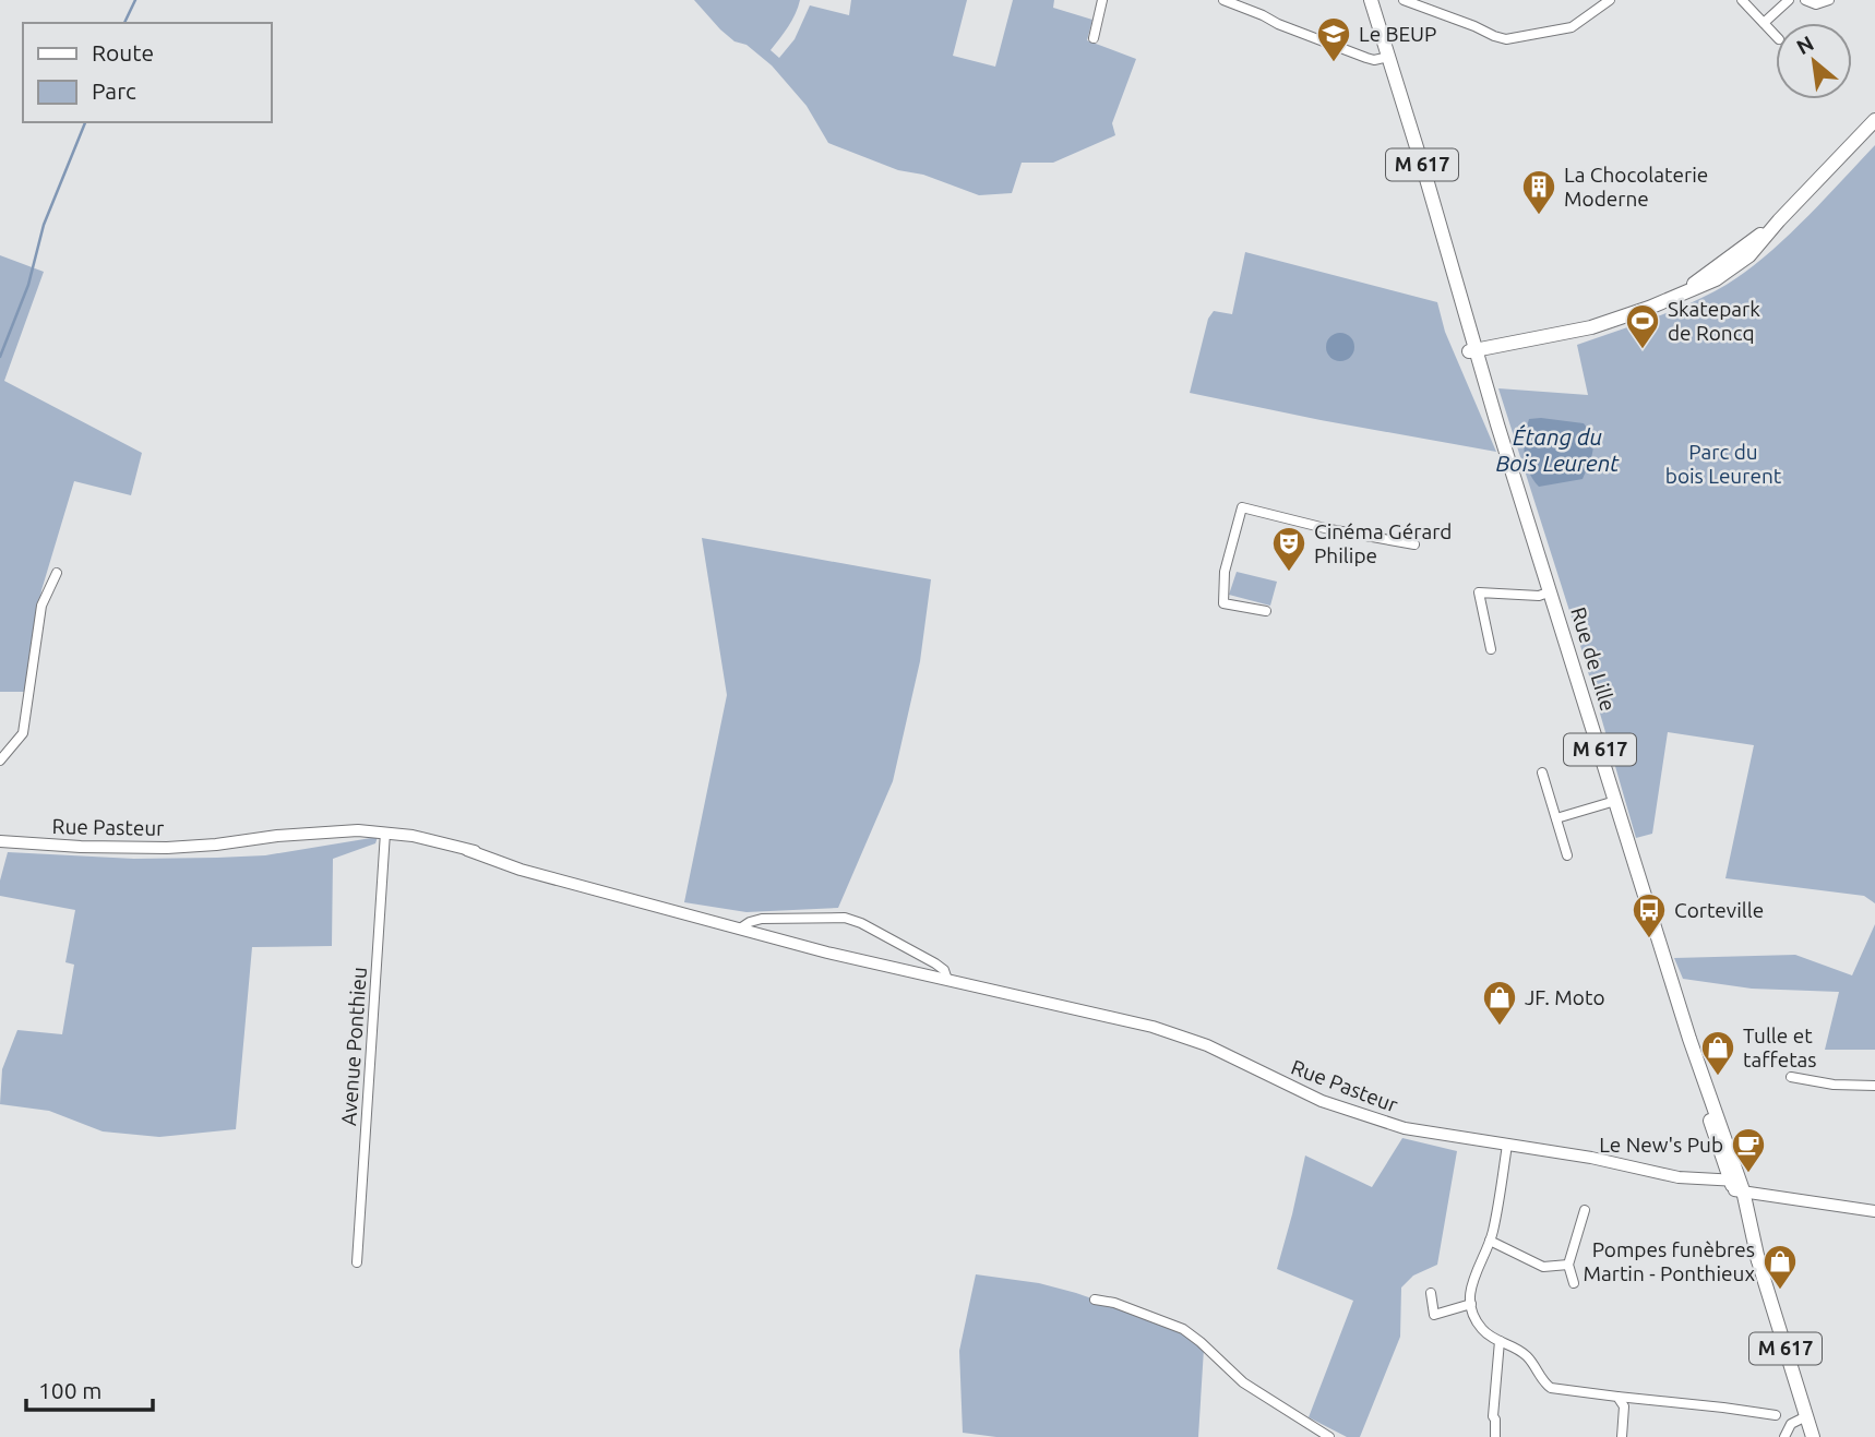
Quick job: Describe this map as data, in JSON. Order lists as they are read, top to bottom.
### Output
{
  "streets": {
    "main road": ["M 617", "Rue de Lille", "Rue Pasteur"],
    "street": ["Avenue Ponthieu"]
  },
  "crossings": [
    ["Rue de Lille", "Rue Pasteur"],
    ["Rue Pasteur", "Avenue Ponthieu"]
  ],
  "water": ["Étang du Bois Leurent"],
  "parks": ["Parc du bois Leurent"],
  "places": {
    "school or university": ["Le BEUP"],
    "building": ["La Chocolaterie Moderne"],
    "sports": ["Skatepark de Roncq"],
    "theatre": ["Cinéma Gérard Philipe"],
    "bus stop": ["Corteville"],
    "shop": ["JF. Moto", "Tulle et taffetas", "Pompes funèbres Martin - Ponthieux"],
    "cafe": ["Le New's Pub"]
  },
  "legend": ["Route", "Parc"],
  "scale_bar": "100 m",
  "north": "top left"
}
